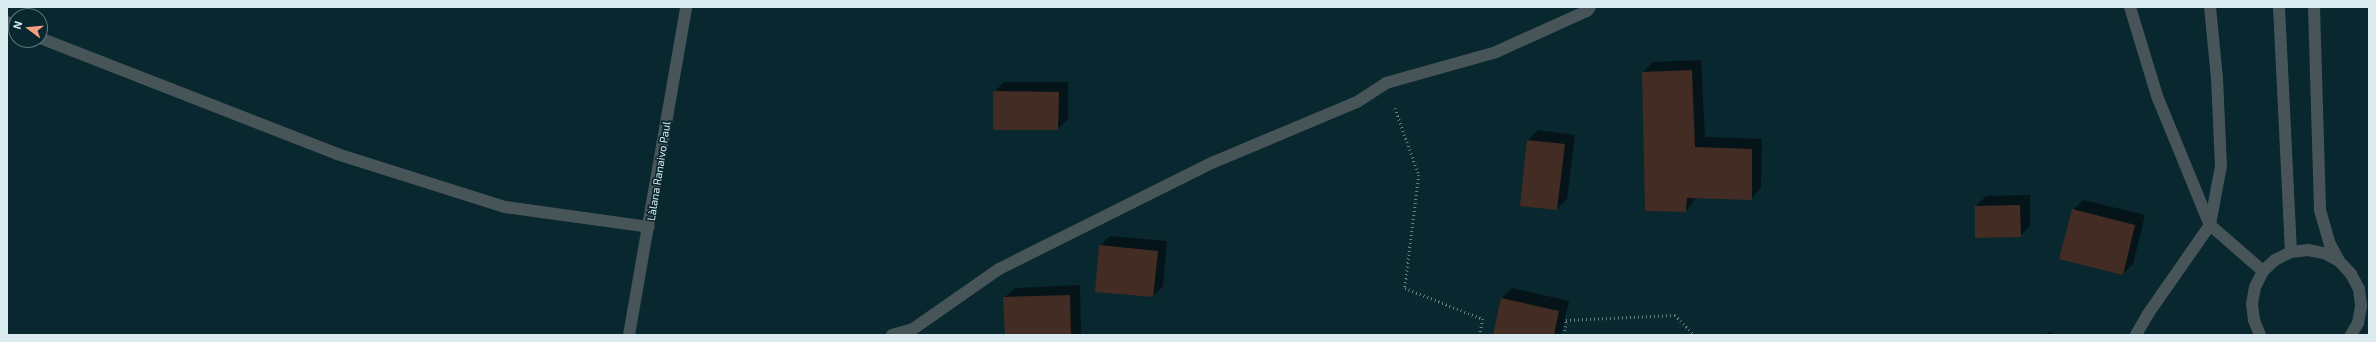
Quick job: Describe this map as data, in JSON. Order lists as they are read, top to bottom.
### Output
{
  "streets": {
    "street": ["Làlana Ranaivo Paul"]
  },
  "north": "left"
}
